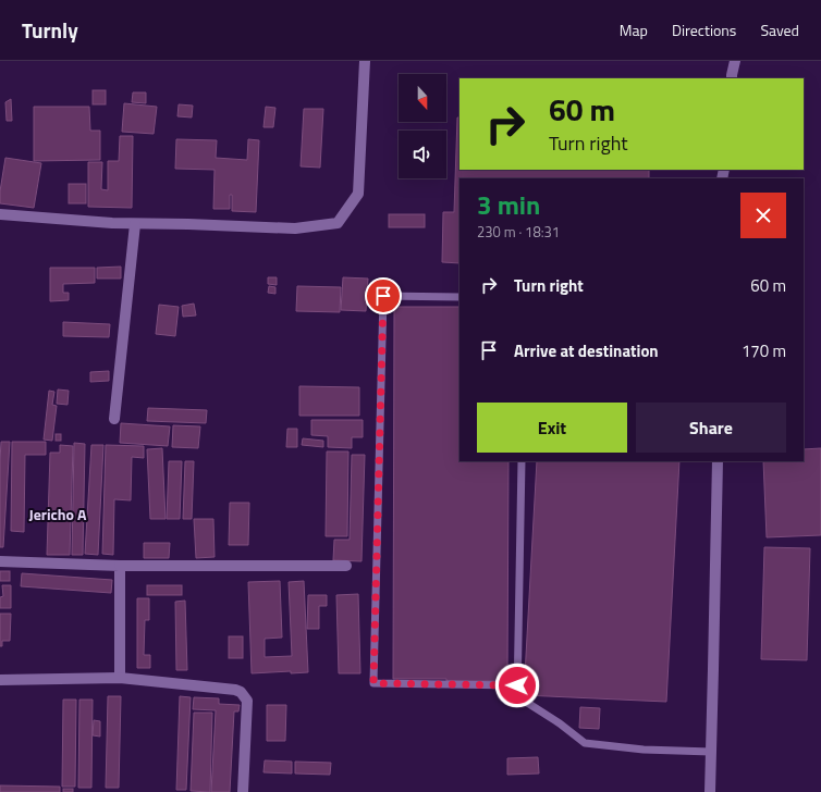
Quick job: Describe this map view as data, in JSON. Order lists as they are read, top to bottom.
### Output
{
  "districts": ["Jericho A"],
  "north": "bottom",
  "page": {
    "header": "Turnly",
    "nav": ["Map", "Directions", "Saved"],
    "turn": ["60 m", "Turn right"],
    "heading": ["3 min", "230 m · 18:31"],
    "list": [
      {
        "name": "Turn right",
        "value": "60 m"
      },
      {
        "name": "Arrive at destination",
        "value": "170 m"
      }
    ],
    "buttons": ["Exit", "Share"]
  }
}
